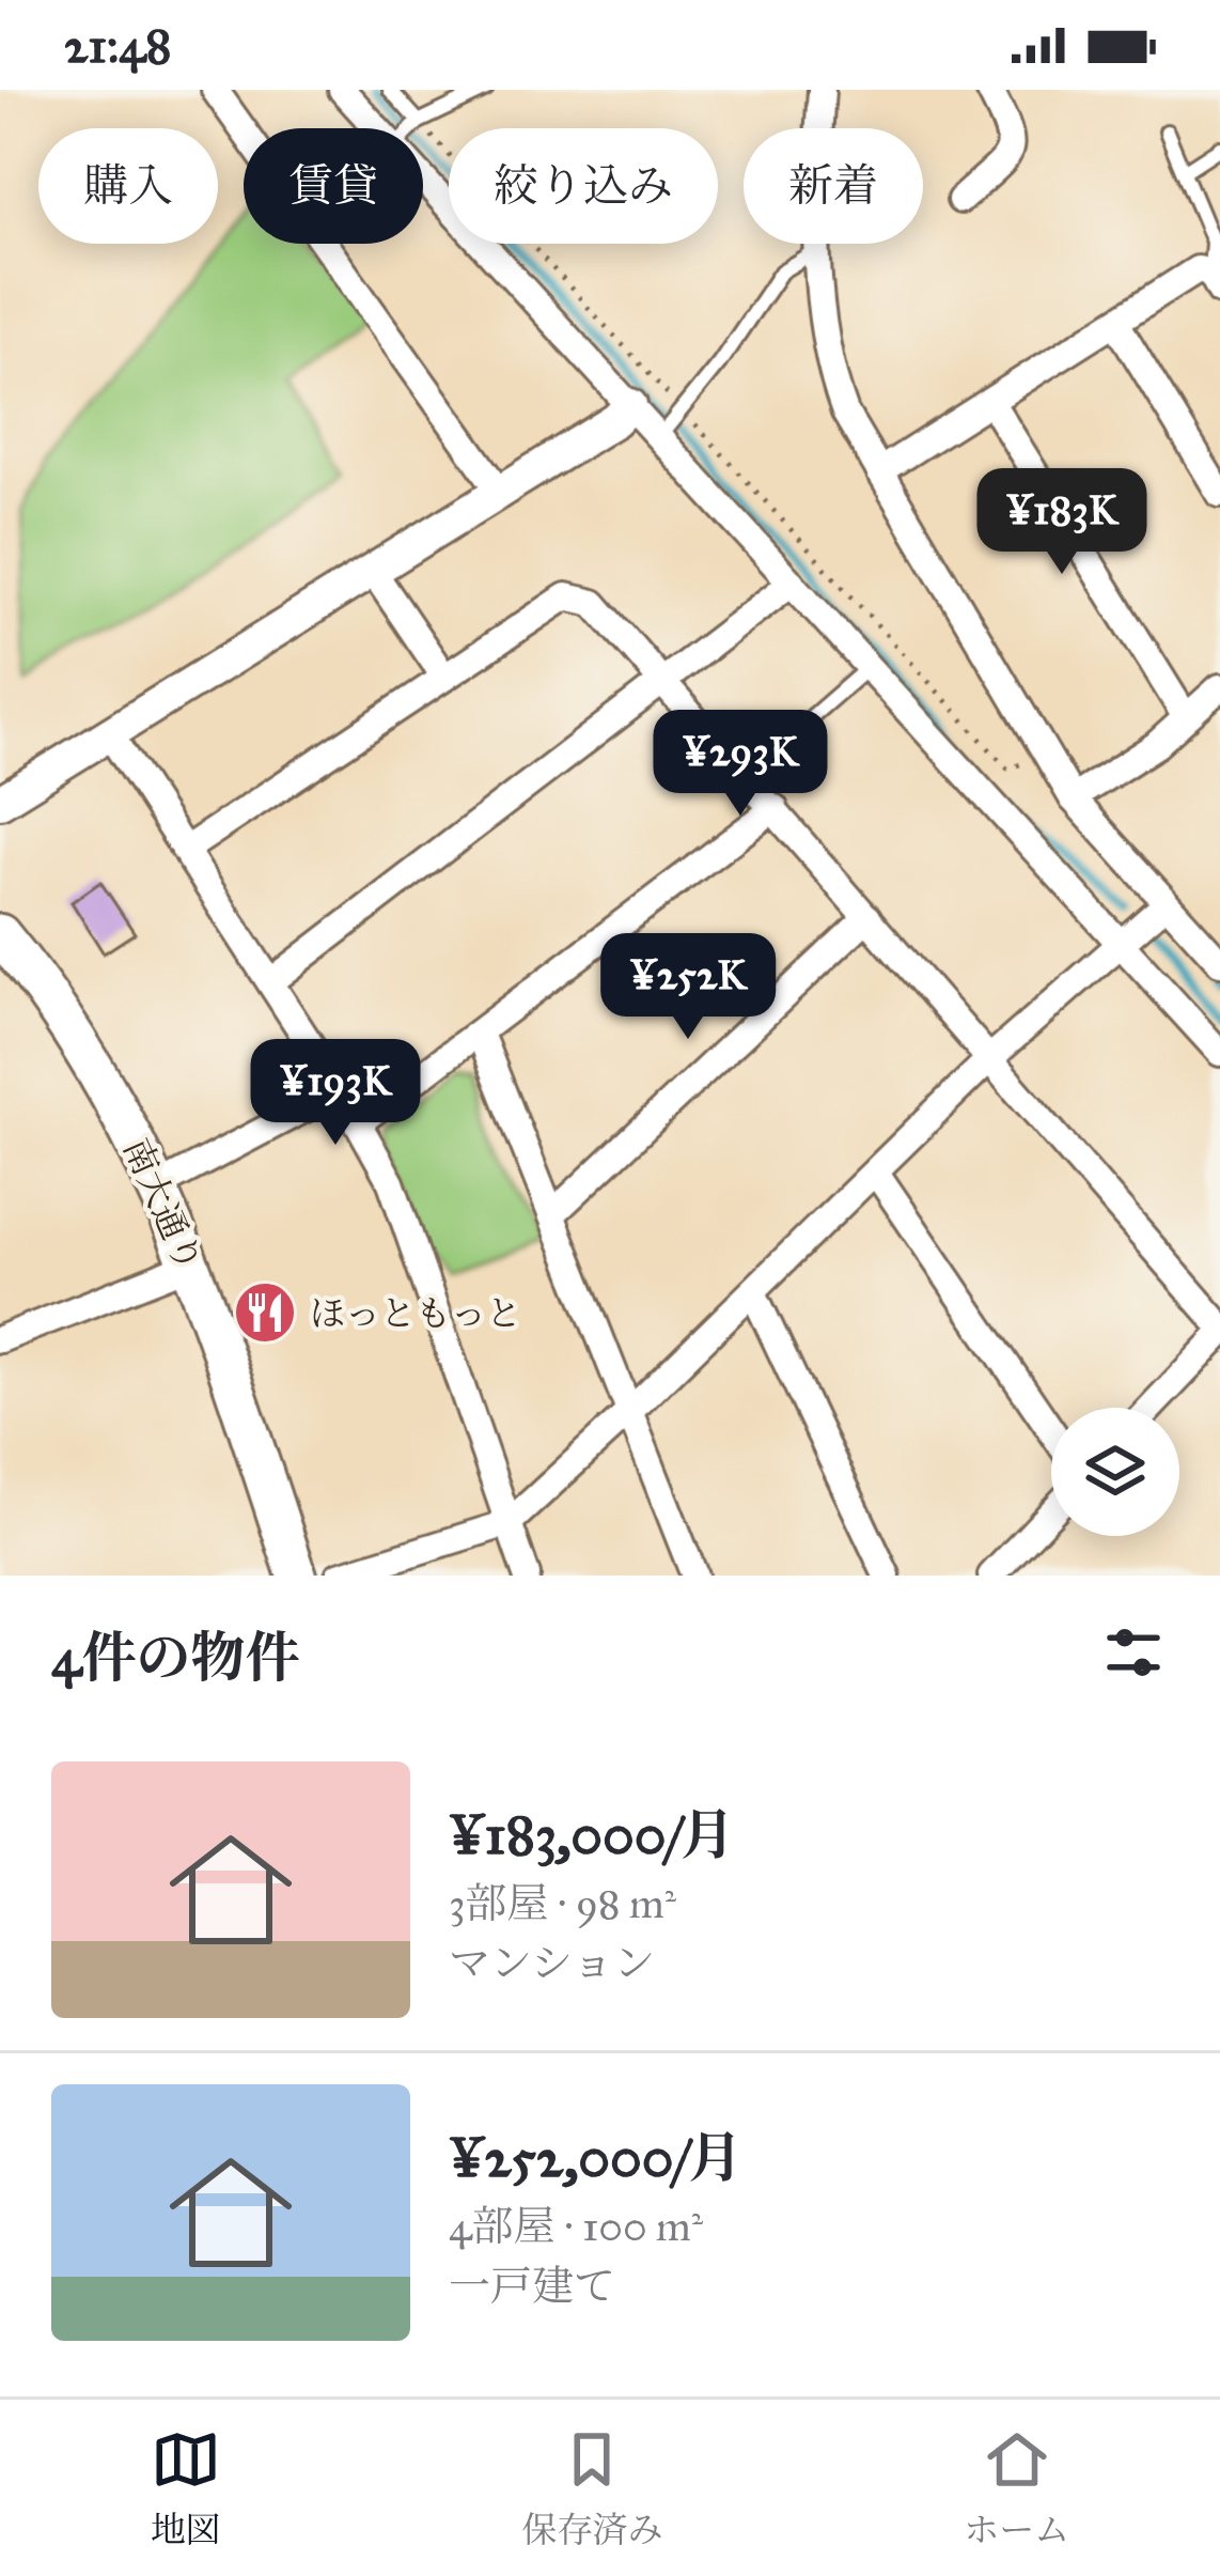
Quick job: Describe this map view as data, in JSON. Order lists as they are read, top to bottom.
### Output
{
  "streets": {
    "main road": ["南大通り"]
  },
  "places": {
    "restaurant": ["ほっともっと"]
  },
  "page": {
    "status": "21:48",
    "chip": [
      "購入",
      "賃貸",
      "絞り込み",
      "新着"
    ],
    "price": [
      "¥183K",
      "¥293K",
      "¥252K",
      "¥193K"
    ],
    "heading": "4件の物件",
    "list": [
      {
        "name": "¥183,000/月",
        "note": "3部屋 · 98 m² · マンション"
      },
      {
        "name": "¥252,000/月",
        "note": "4部屋 · 100 m² · 一戸建て"
      }
    ],
    "tabs": ["地図", "保存済み", "ホーム"]
  }
}
